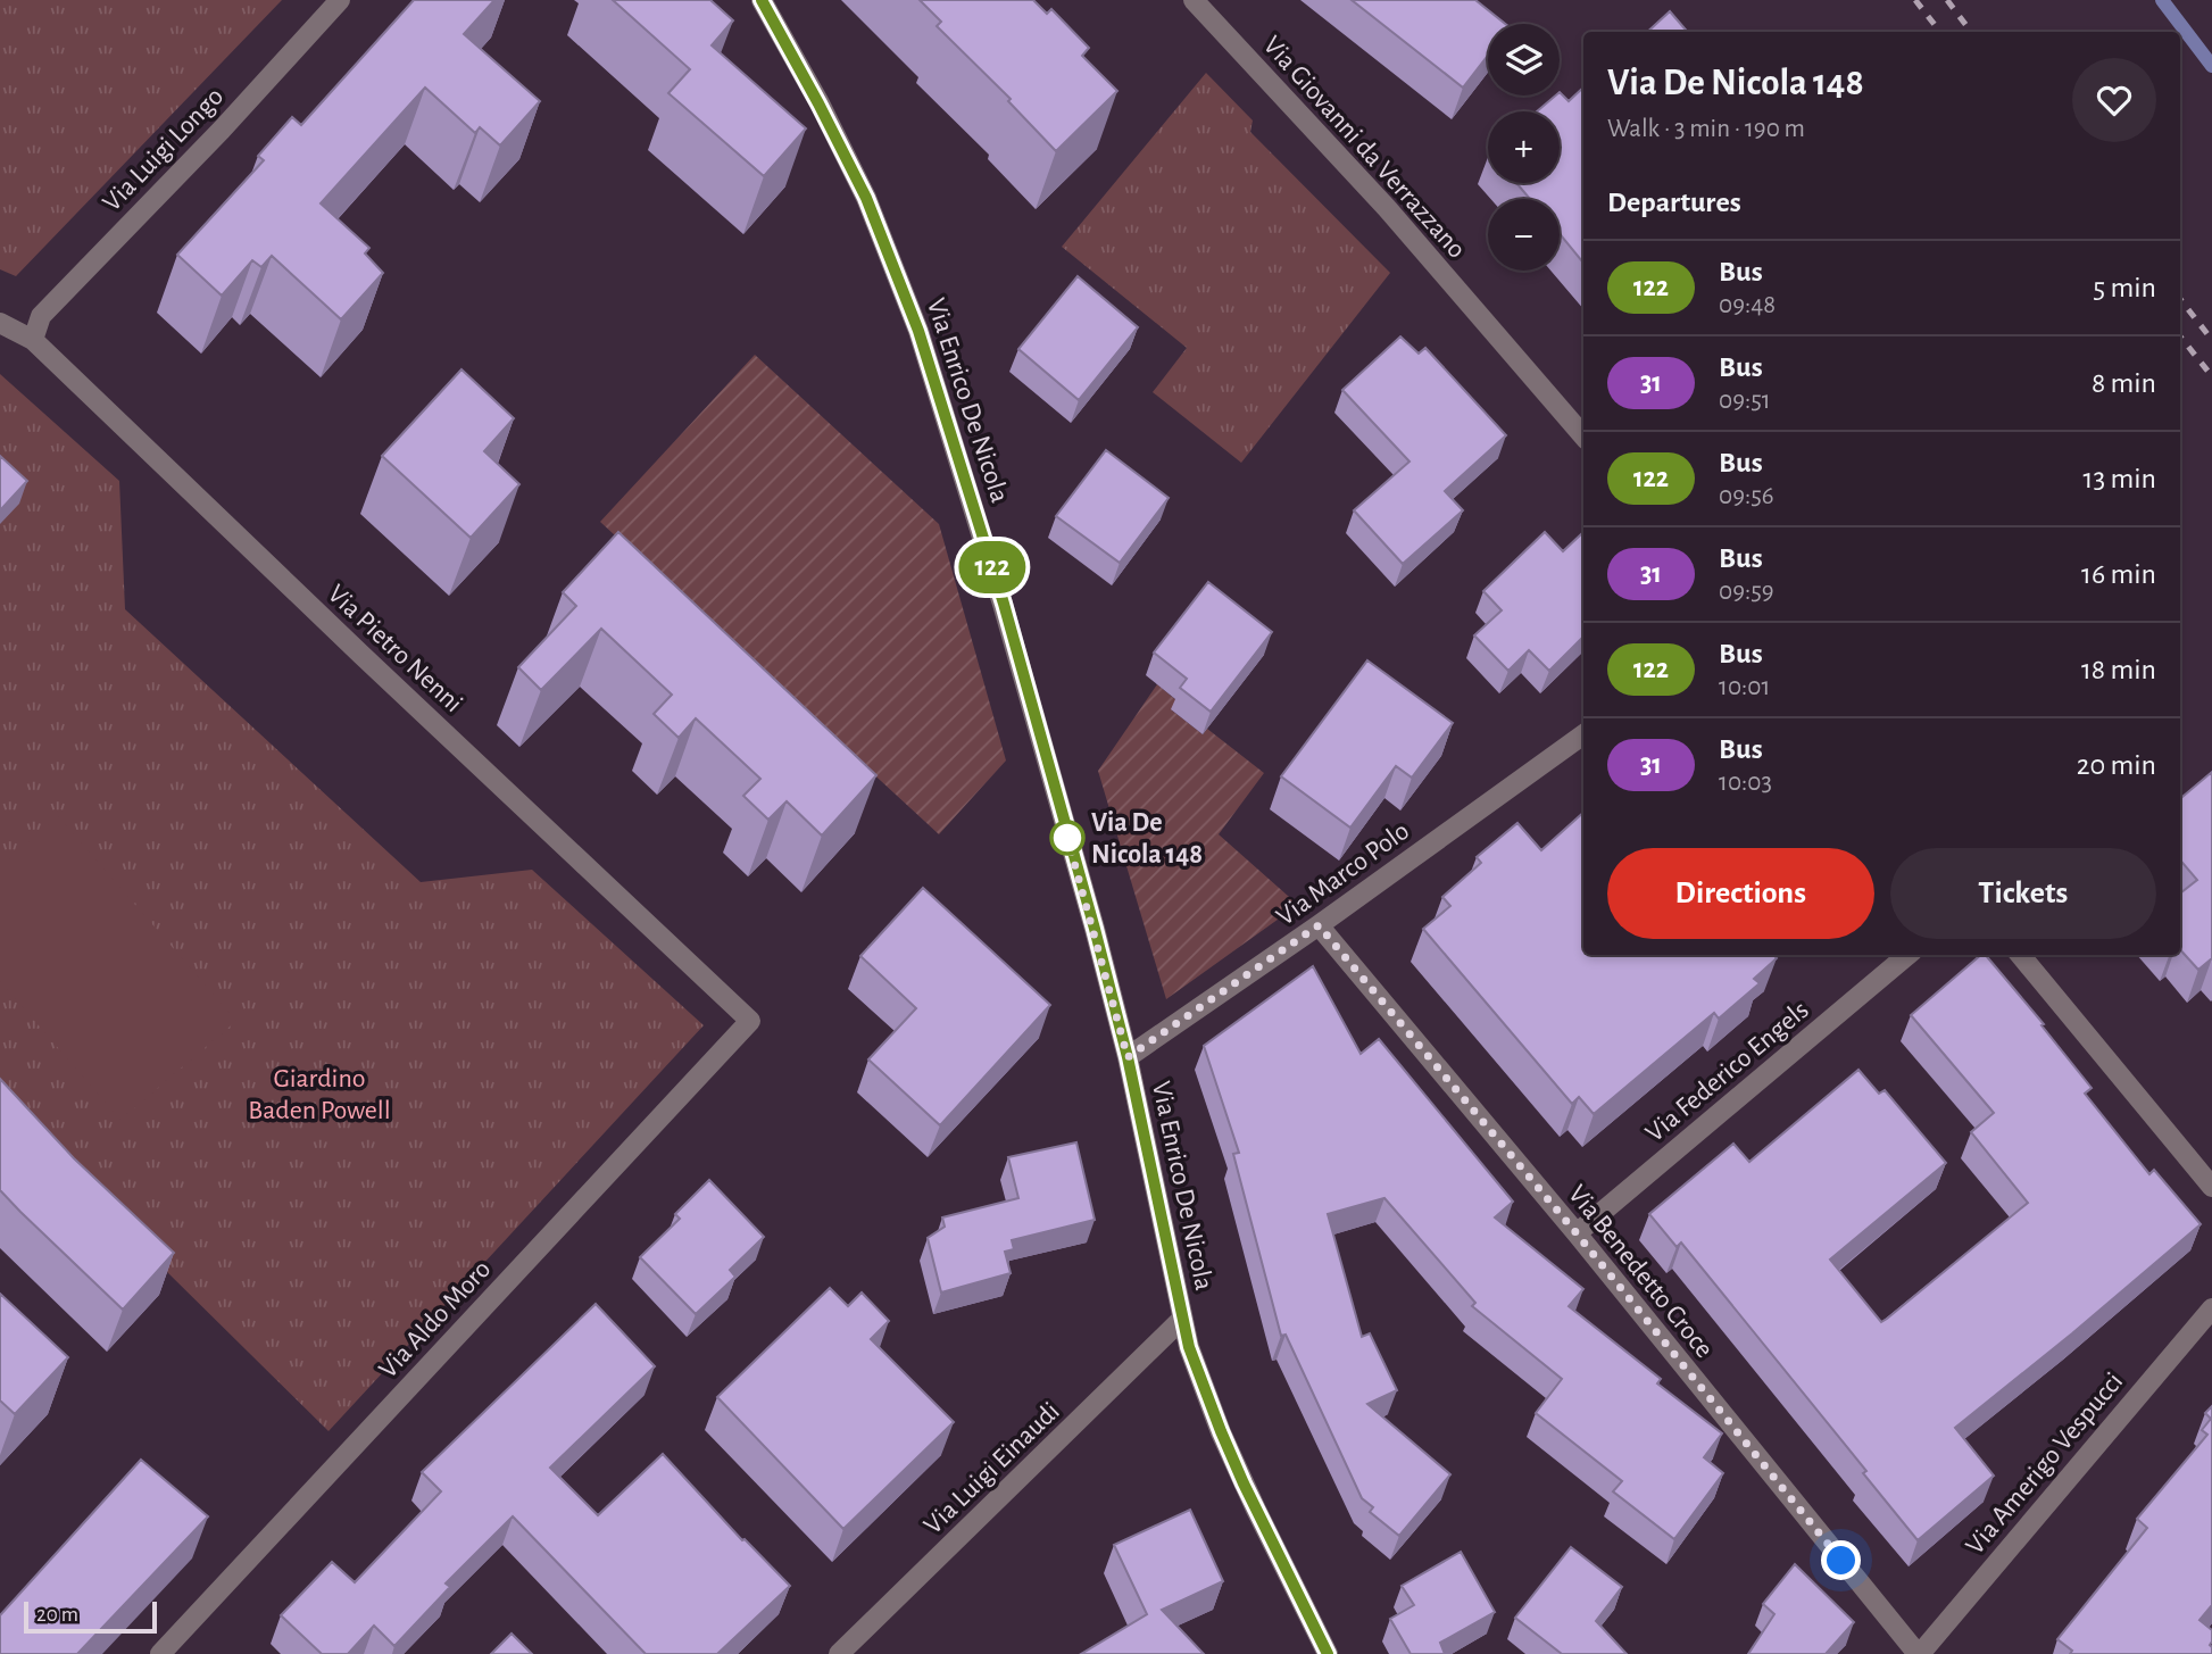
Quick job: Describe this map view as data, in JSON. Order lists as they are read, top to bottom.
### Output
{
  "streets": {
    "street": [
      "Via Giovanni da Verrazzano",
      "Via Luigi Longo",
      "Via Enrico De Nicola",
      "Via Pietro Nenni",
      "Via Marco Polo",
      "Via Federico Engels",
      "Via Benedetto Croce",
      "Via Aldo Moro",
      "Via Amerigo Vespucci",
      "Via Luigi Einaudi"
    ]
  },
  "crossings": [
    ["Via Luigi Longo", "Via Pietro Nenni"],
    ["Via Enrico De Nicola", "Via Marco Polo"],
    ["Via Enrico De Nicola", "Via Luigi Einaudi"],
    ["Via Pietro Nenni", "Via Aldo Moro"],
    ["Via Marco Polo", "Via Benedetto Croce"],
    ["Via Federico Engels", "Via Benedetto Croce"],
    ["Via Benedetto Croce", "Via Amerigo Vespucci"]
  ],
  "parks": ["Giardino Baden Powell"],
  "places": ["Via De Nicola 148"],
  "lines": ["bus line 122"],
  "scale_bar": "20 m",
  "page": {
    "on_map": "122",
    "map_buttons": ["+", "−"],
    "heading": [
      ["Via De Nicola 148", "Walk · 3 min · 190 m"],
      "Departures"
    ],
    "list": [
      {
        "mark": "122",
        "name": "Bus",
        "note": "09:48",
        "value": "5 min"
      },
      {
        "mark": "31",
        "name": "Bus",
        "note": "09:51",
        "value": "8 min"
      },
      {
        "mark": "122",
        "name": "Bus",
        "note": "09:56",
        "value": "13 min"
      },
      {
        "mark": "31",
        "name": "Bus",
        "note": "09:59",
        "value": "16 min"
      },
      {
        "mark": "122",
        "name": "Bus",
        "note": "10:01",
        "value": "18 min"
      },
      {
        "mark": "31",
        "name": "Bus",
        "note": "10:03",
        "value": "20 min"
      }
    ],
    "buttons": ["Directions", "Tickets"],
    "scale": "20 m"
  }
}
